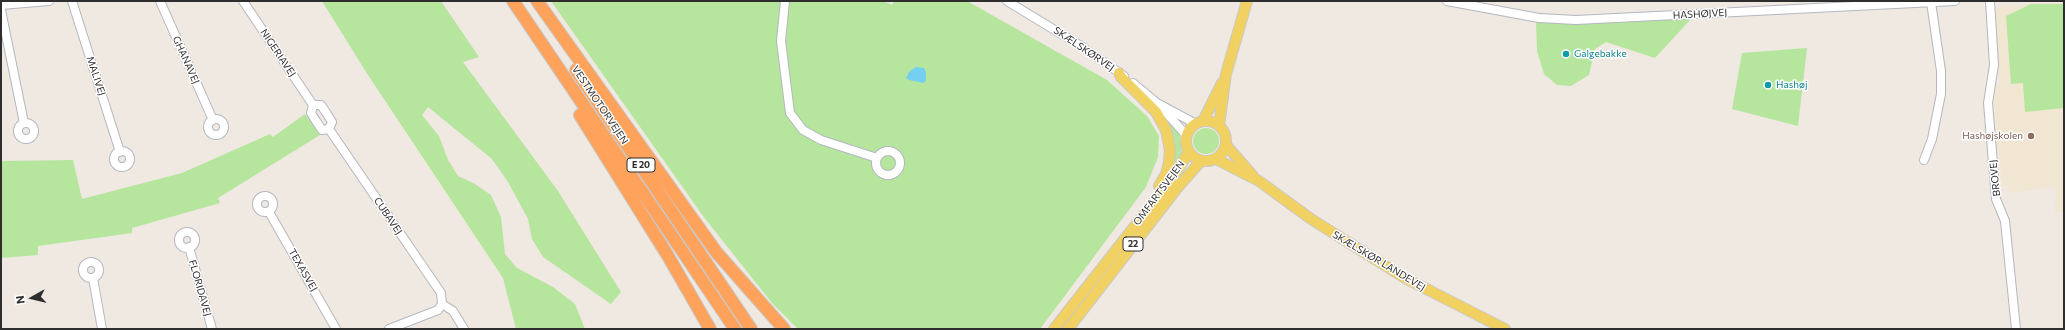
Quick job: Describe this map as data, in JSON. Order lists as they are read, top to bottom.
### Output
{
  "streets": {
    "highway": ["VESTMOTORVEJEN", "E 20"],
    "main road": ["OMFARTSVEJEN", "22", "SKÆLSKØR LANDEVEJ"],
    "street": [
      "HASHØJVEJ",
      "SKÆLSKØRVEJ",
      "NIGERIAVEJ",
      "GHANAVEJ",
      "MALIVEJ",
      "BROVEJ",
      "CUBAVEJ",
      "TEXASVEJ",
      "FLORIDAVEJ"
    ]
  },
  "crossings": [
    ["SKÆLSKØRVEJ", "OMFARTSVEJEN"],
    ["SKÆLSKØRVEJ", "SKÆLSKØR LANDEVEJ"],
    ["NIGERIAVEJ", "CUBAVEJ"],
    ["OMFARTSVEJEN", "SKÆLSKØR LANDEVEJ"]
  ],
  "places": ["Galgebakke", "Hashøj", "Hashøjskolen"],
  "north": "left"
}
